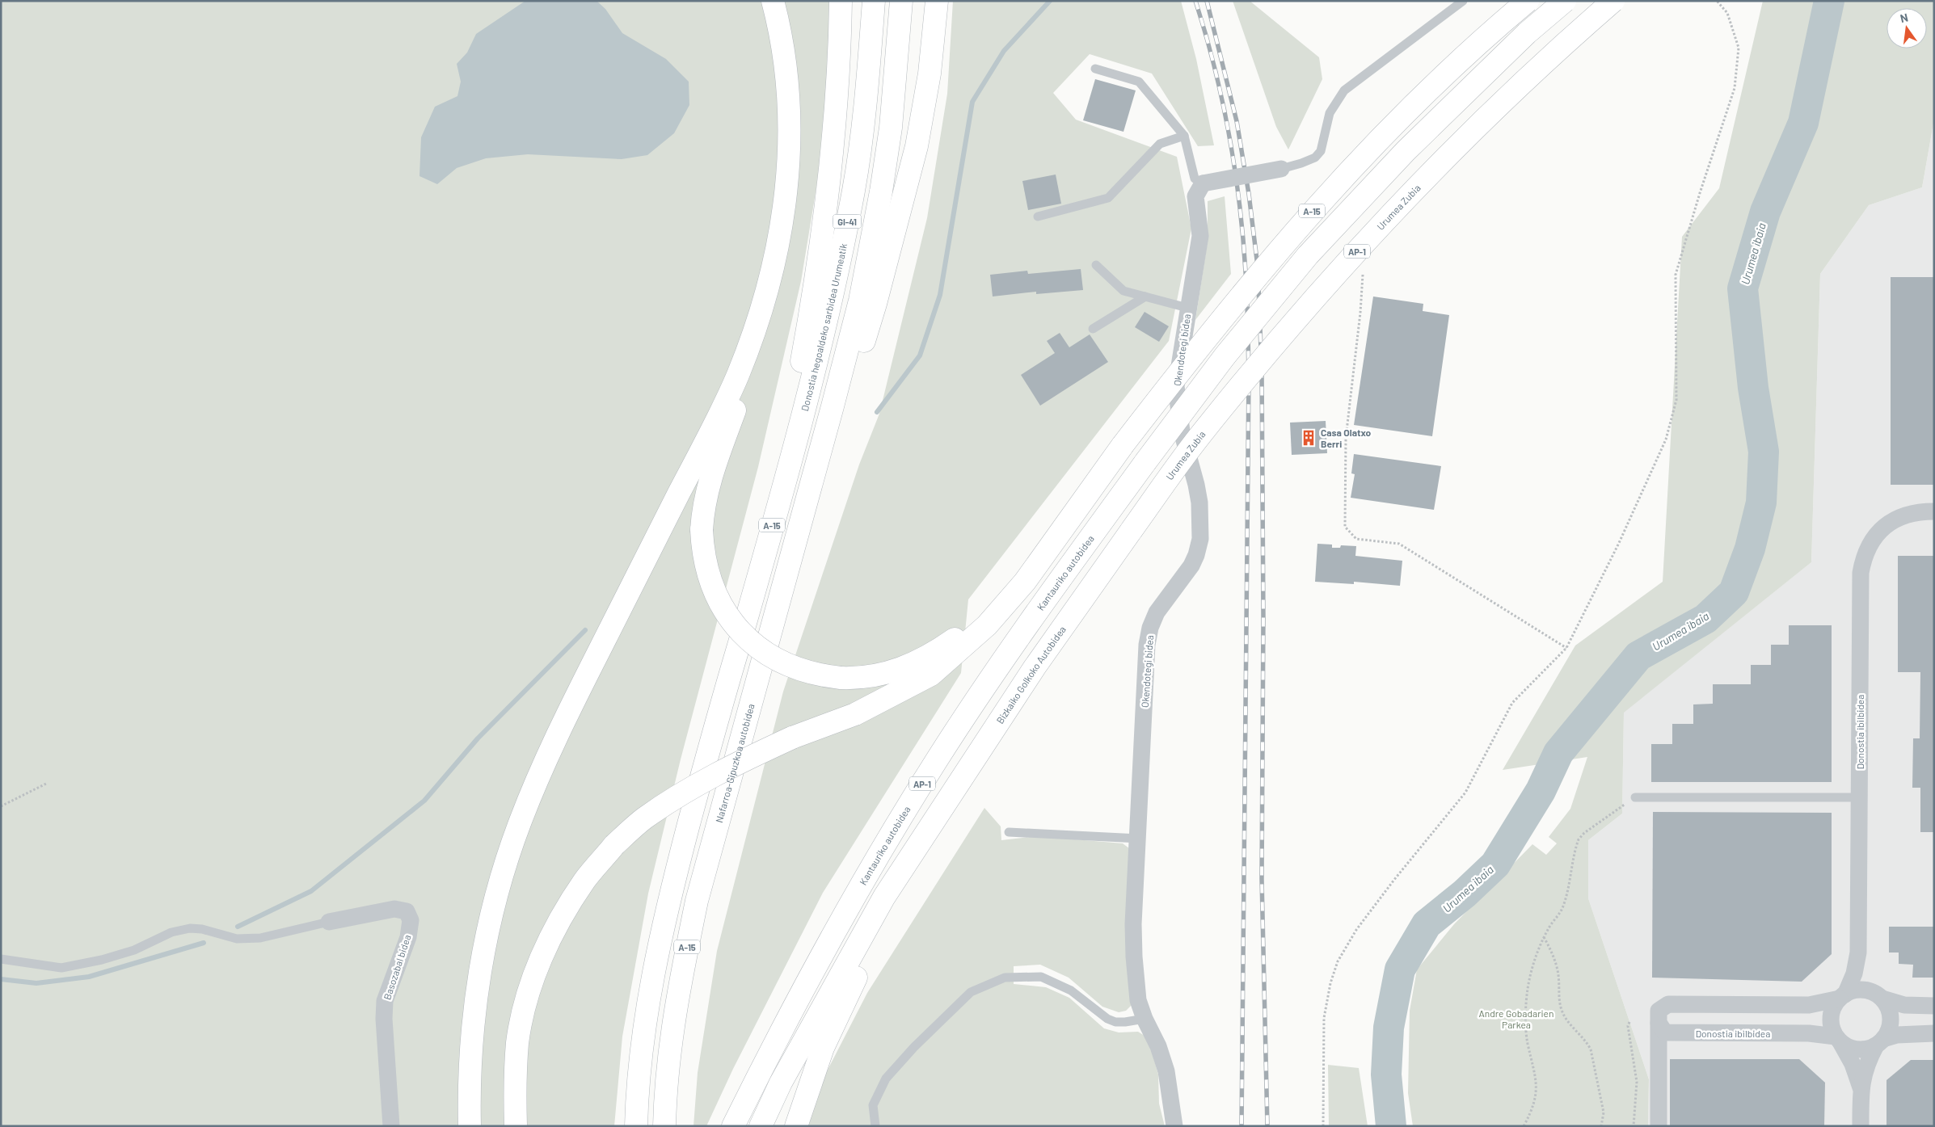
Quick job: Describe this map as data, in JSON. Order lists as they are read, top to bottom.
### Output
{
  "streets": {
    "highway": [
      "Urumea Zubia",
      "A-15",
      "GI-41",
      "AP-1",
      "Donostia hegoaldeko sarbidea Urumeatik",
      "Kantauriko autobidea",
      "Bizkaiko Golkoko Autobidea",
      "Nafarroa-Gipuzkoa autobidea"
    ],
    "street": ["Okendotegi bidea", "Donostia ibilbidea", "Basozabal bidea"]
  },
  "crossings": [
    ["Urumea Zubia", "Bizkaiko Golkoko Autobidea"],
    ["A-15", "Donostia hegoaldeko sarbidea Urumeatik"],
    ["GI-41", "Nafarroa-Gipuzkoa autobidea"],
    ["AP-1", "Bizkaiko Golkoko Autobidea"]
  ],
  "water": ["Urumea ibaia"],
  "parks": ["Andre Gobadarien Parkea"],
  "places": {
    "building": ["Casa Olatxo Berri"]
  },
  "north": "top"
}
